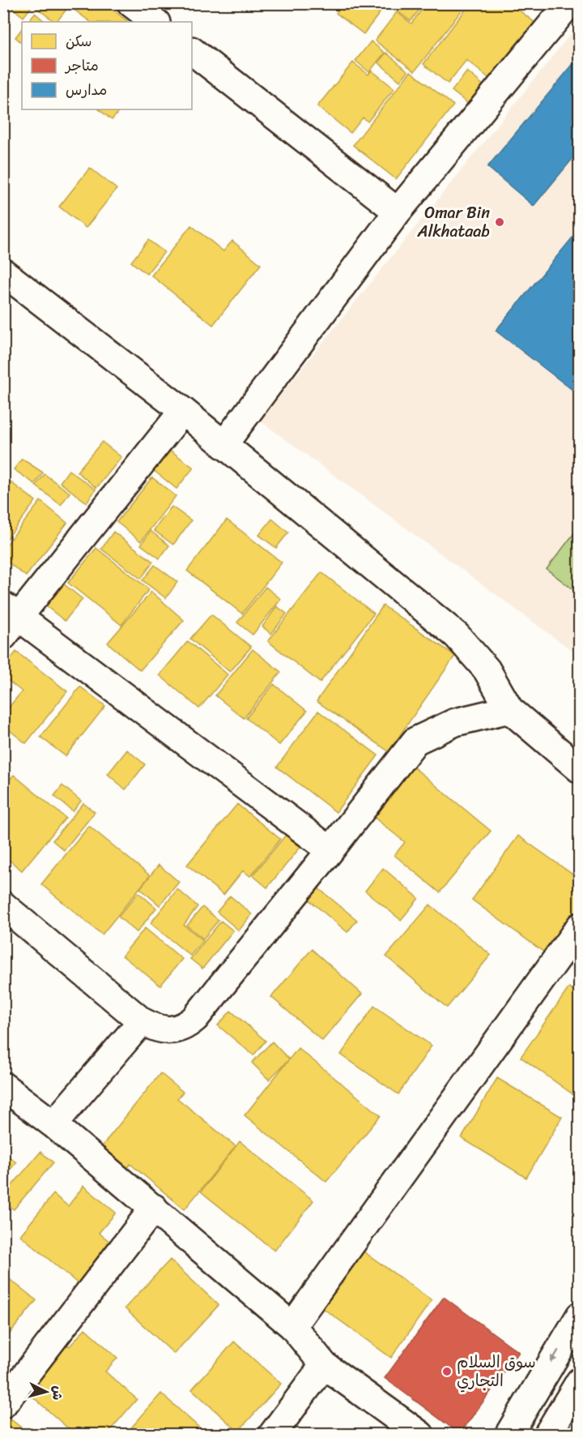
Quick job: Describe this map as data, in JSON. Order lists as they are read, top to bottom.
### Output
{
  "places": ["Omar Bin Alkhataab", "سوق السلام التجاري"],
  "legend": ["سكن", "متاجر", "مدارس"],
  "north": "right"
}
